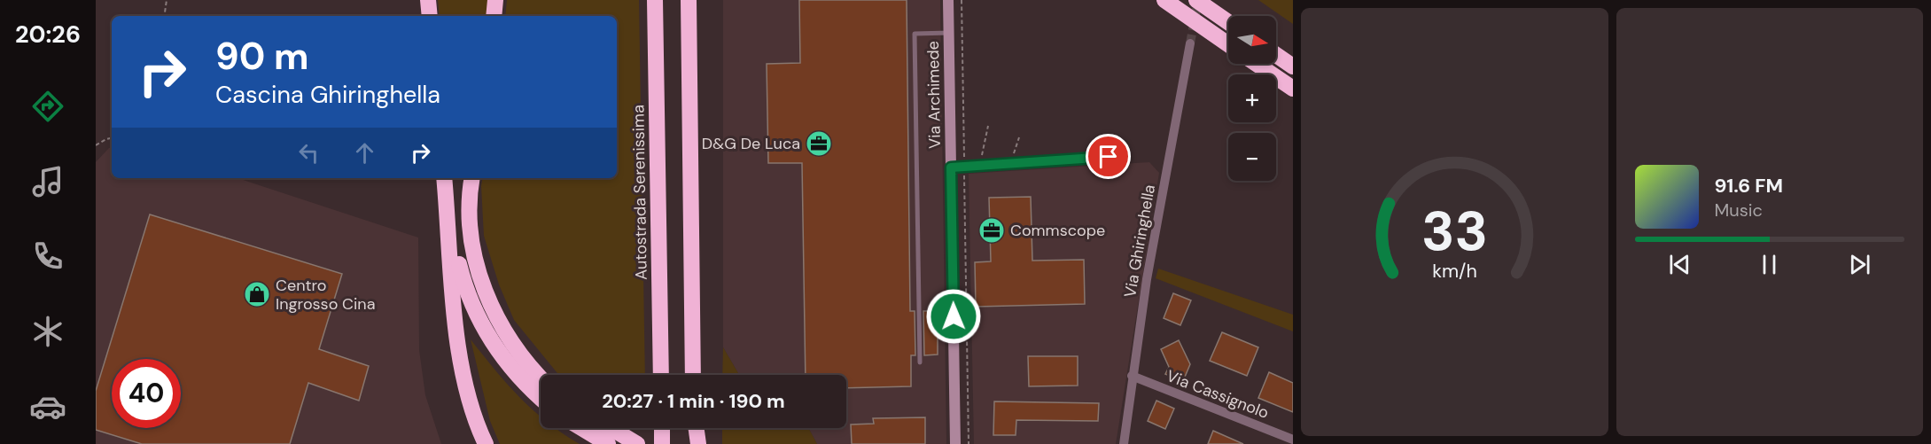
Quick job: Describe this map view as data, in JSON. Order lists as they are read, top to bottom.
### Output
{
  "streets": {
    "highway": ["Autostrada Serenissima"],
    "street": ["Via Archimede", "Via Ghiringhella", "Via Cassignolo"]
  },
  "crossings": [
    ["Via Ghiringhella", "Via Cassignolo"]
  ],
  "places": {
    "office": ["D&G De Luca", "Commscope"],
    "shop": ["Centro Ingrosso Cina"]
  },
  "north": "right",
  "page": {
    "tabs": "20:26",
    "map_buttons": ["+", "−"],
    "turn": ["90 m", "Cascina Ghiringhella"],
    "song": ["91.6 FM", "Music"],
    "limit": "40",
    "trip": "20:27 · 1 min · 190 m",
    "gauge": ["33", "km/h"]
  }
}
